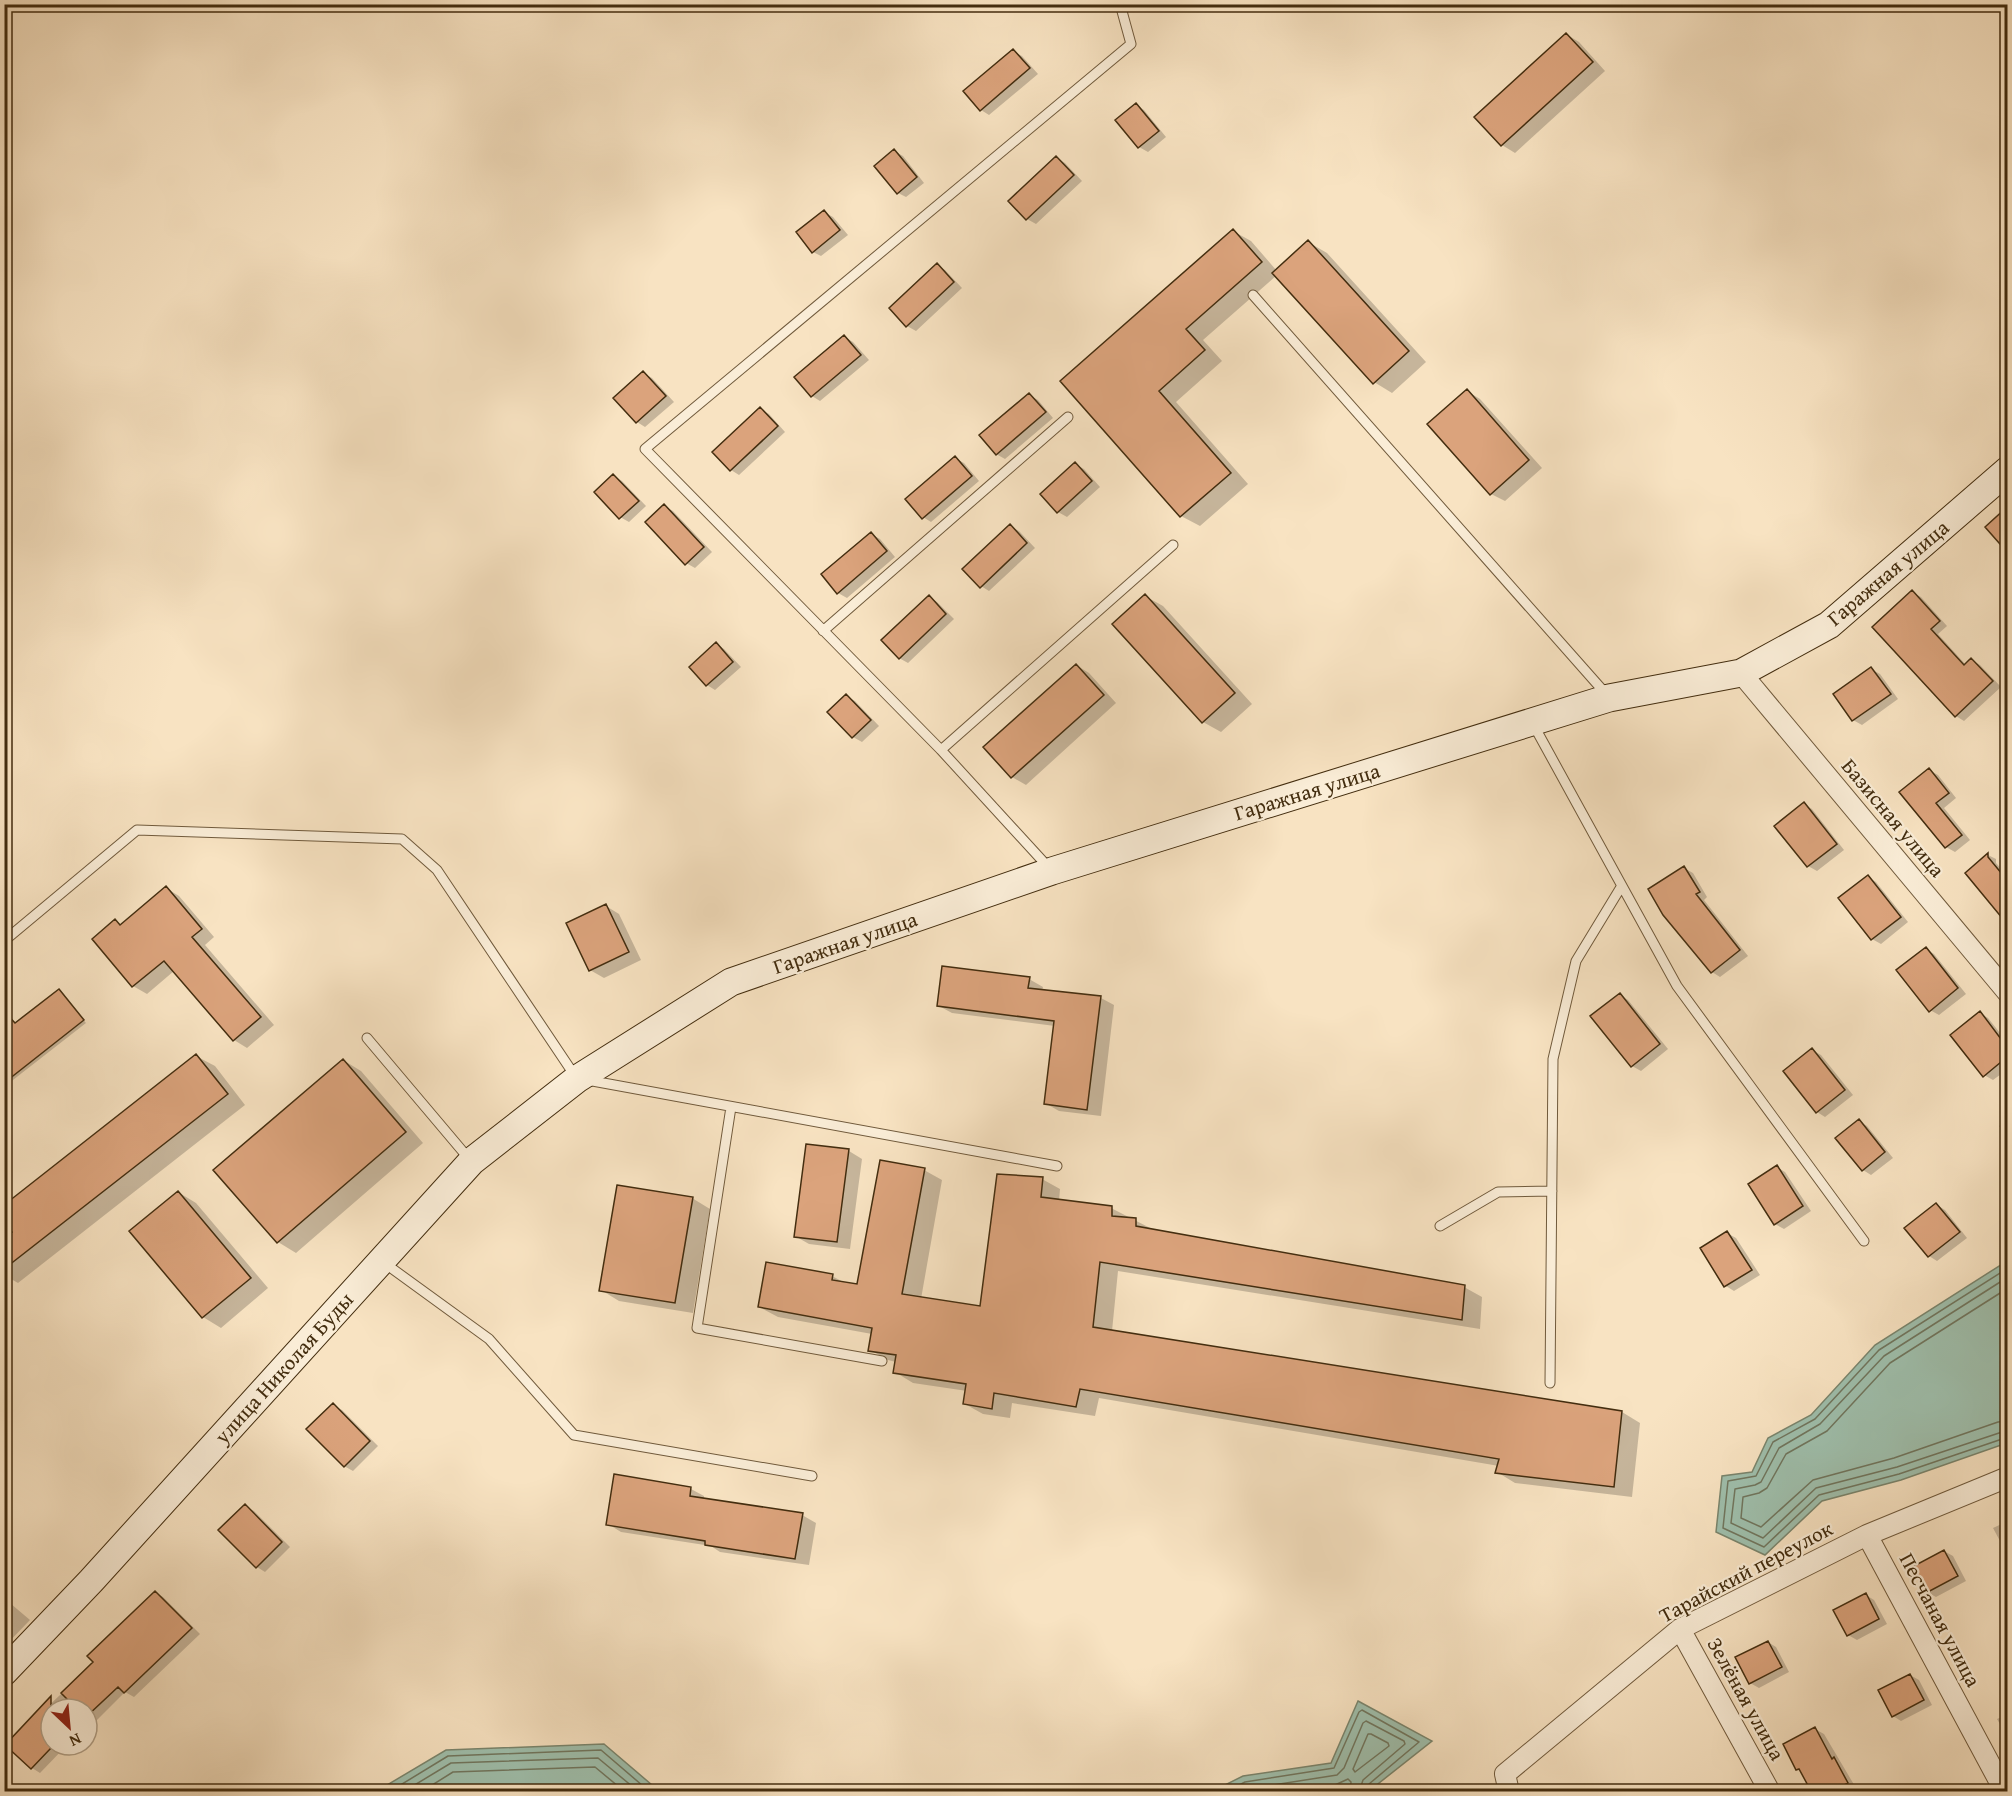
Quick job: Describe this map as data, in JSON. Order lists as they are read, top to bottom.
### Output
{
  "streets": {
    "street": [
      "Гаражная улица",
      "Базисная улица",
      "улица Николая Буды",
      "Тарайский переулок",
      "Песчаная улица",
      "Зелёная улица"
    ]
  },
  "crossings": [
    ["Гаражная улица", "Базисная улица"],
    ["Гаражная улица", "улица Николая Буды"],
    ["Тарайский переулок", "Песчаная улица"],
    ["Тарайский переулок", "Зелёная улица"]
  ],
  "north": "bottom right"
}
